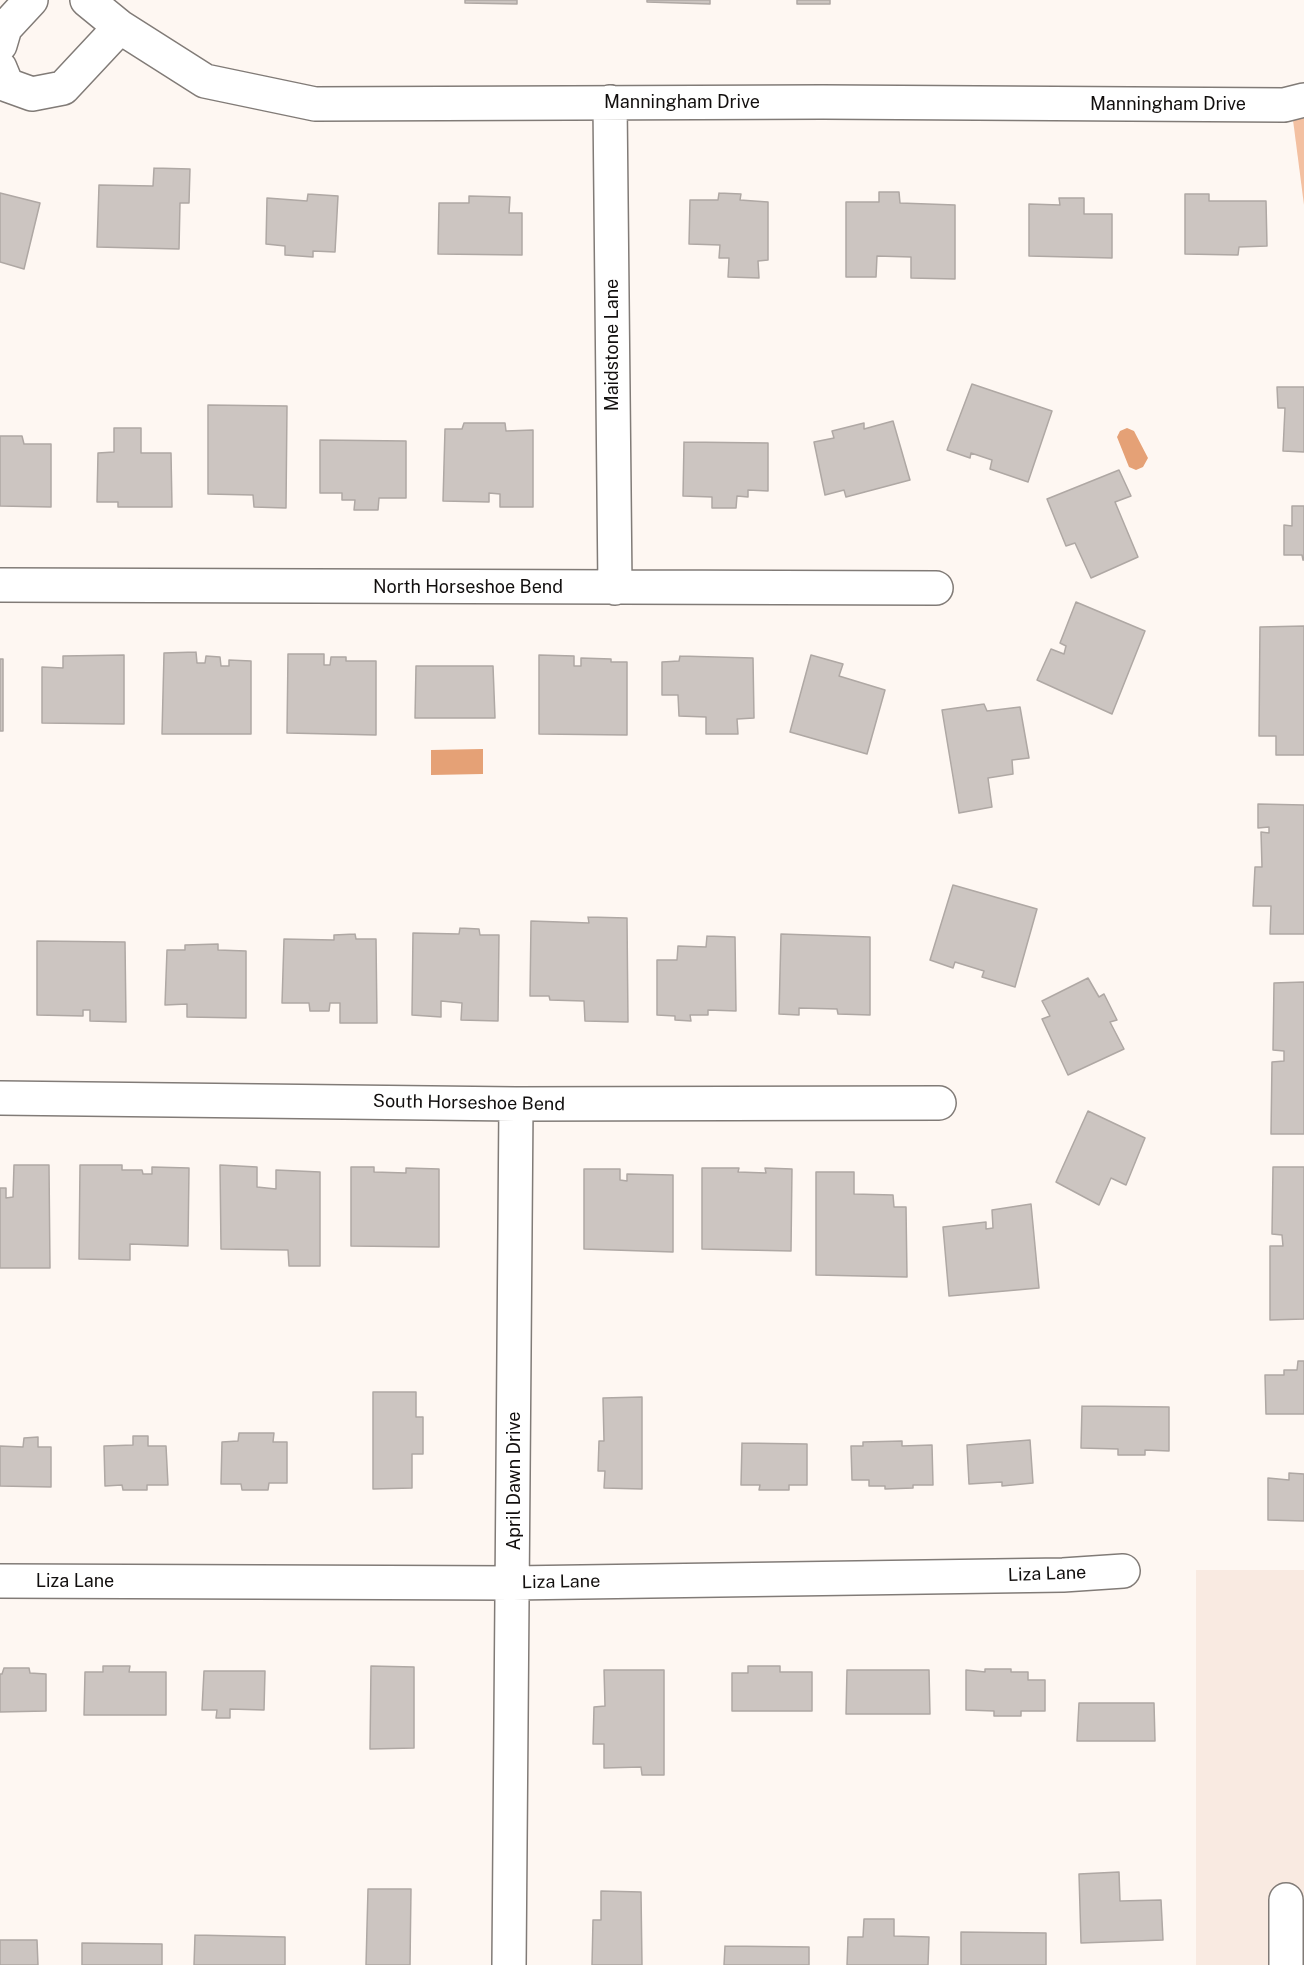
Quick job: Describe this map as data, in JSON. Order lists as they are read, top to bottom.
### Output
{
  "streets": {
    "street": [
      "Manningham Drive",
      "Maidstone Lane",
      "North Horseshoe Bend",
      "South Horseshoe Bend",
      "April Dawn Drive",
      "Liza Lane"
    ]
  },
  "crossings": [
    ["Manningham Drive", "Maidstone Lane"],
    ["Maidstone Lane", "North Horseshoe Bend"],
    ["South Horseshoe Bend", "April Dawn Drive"],
    ["April Dawn Drive", "Liza Lane"]
  ]
}
